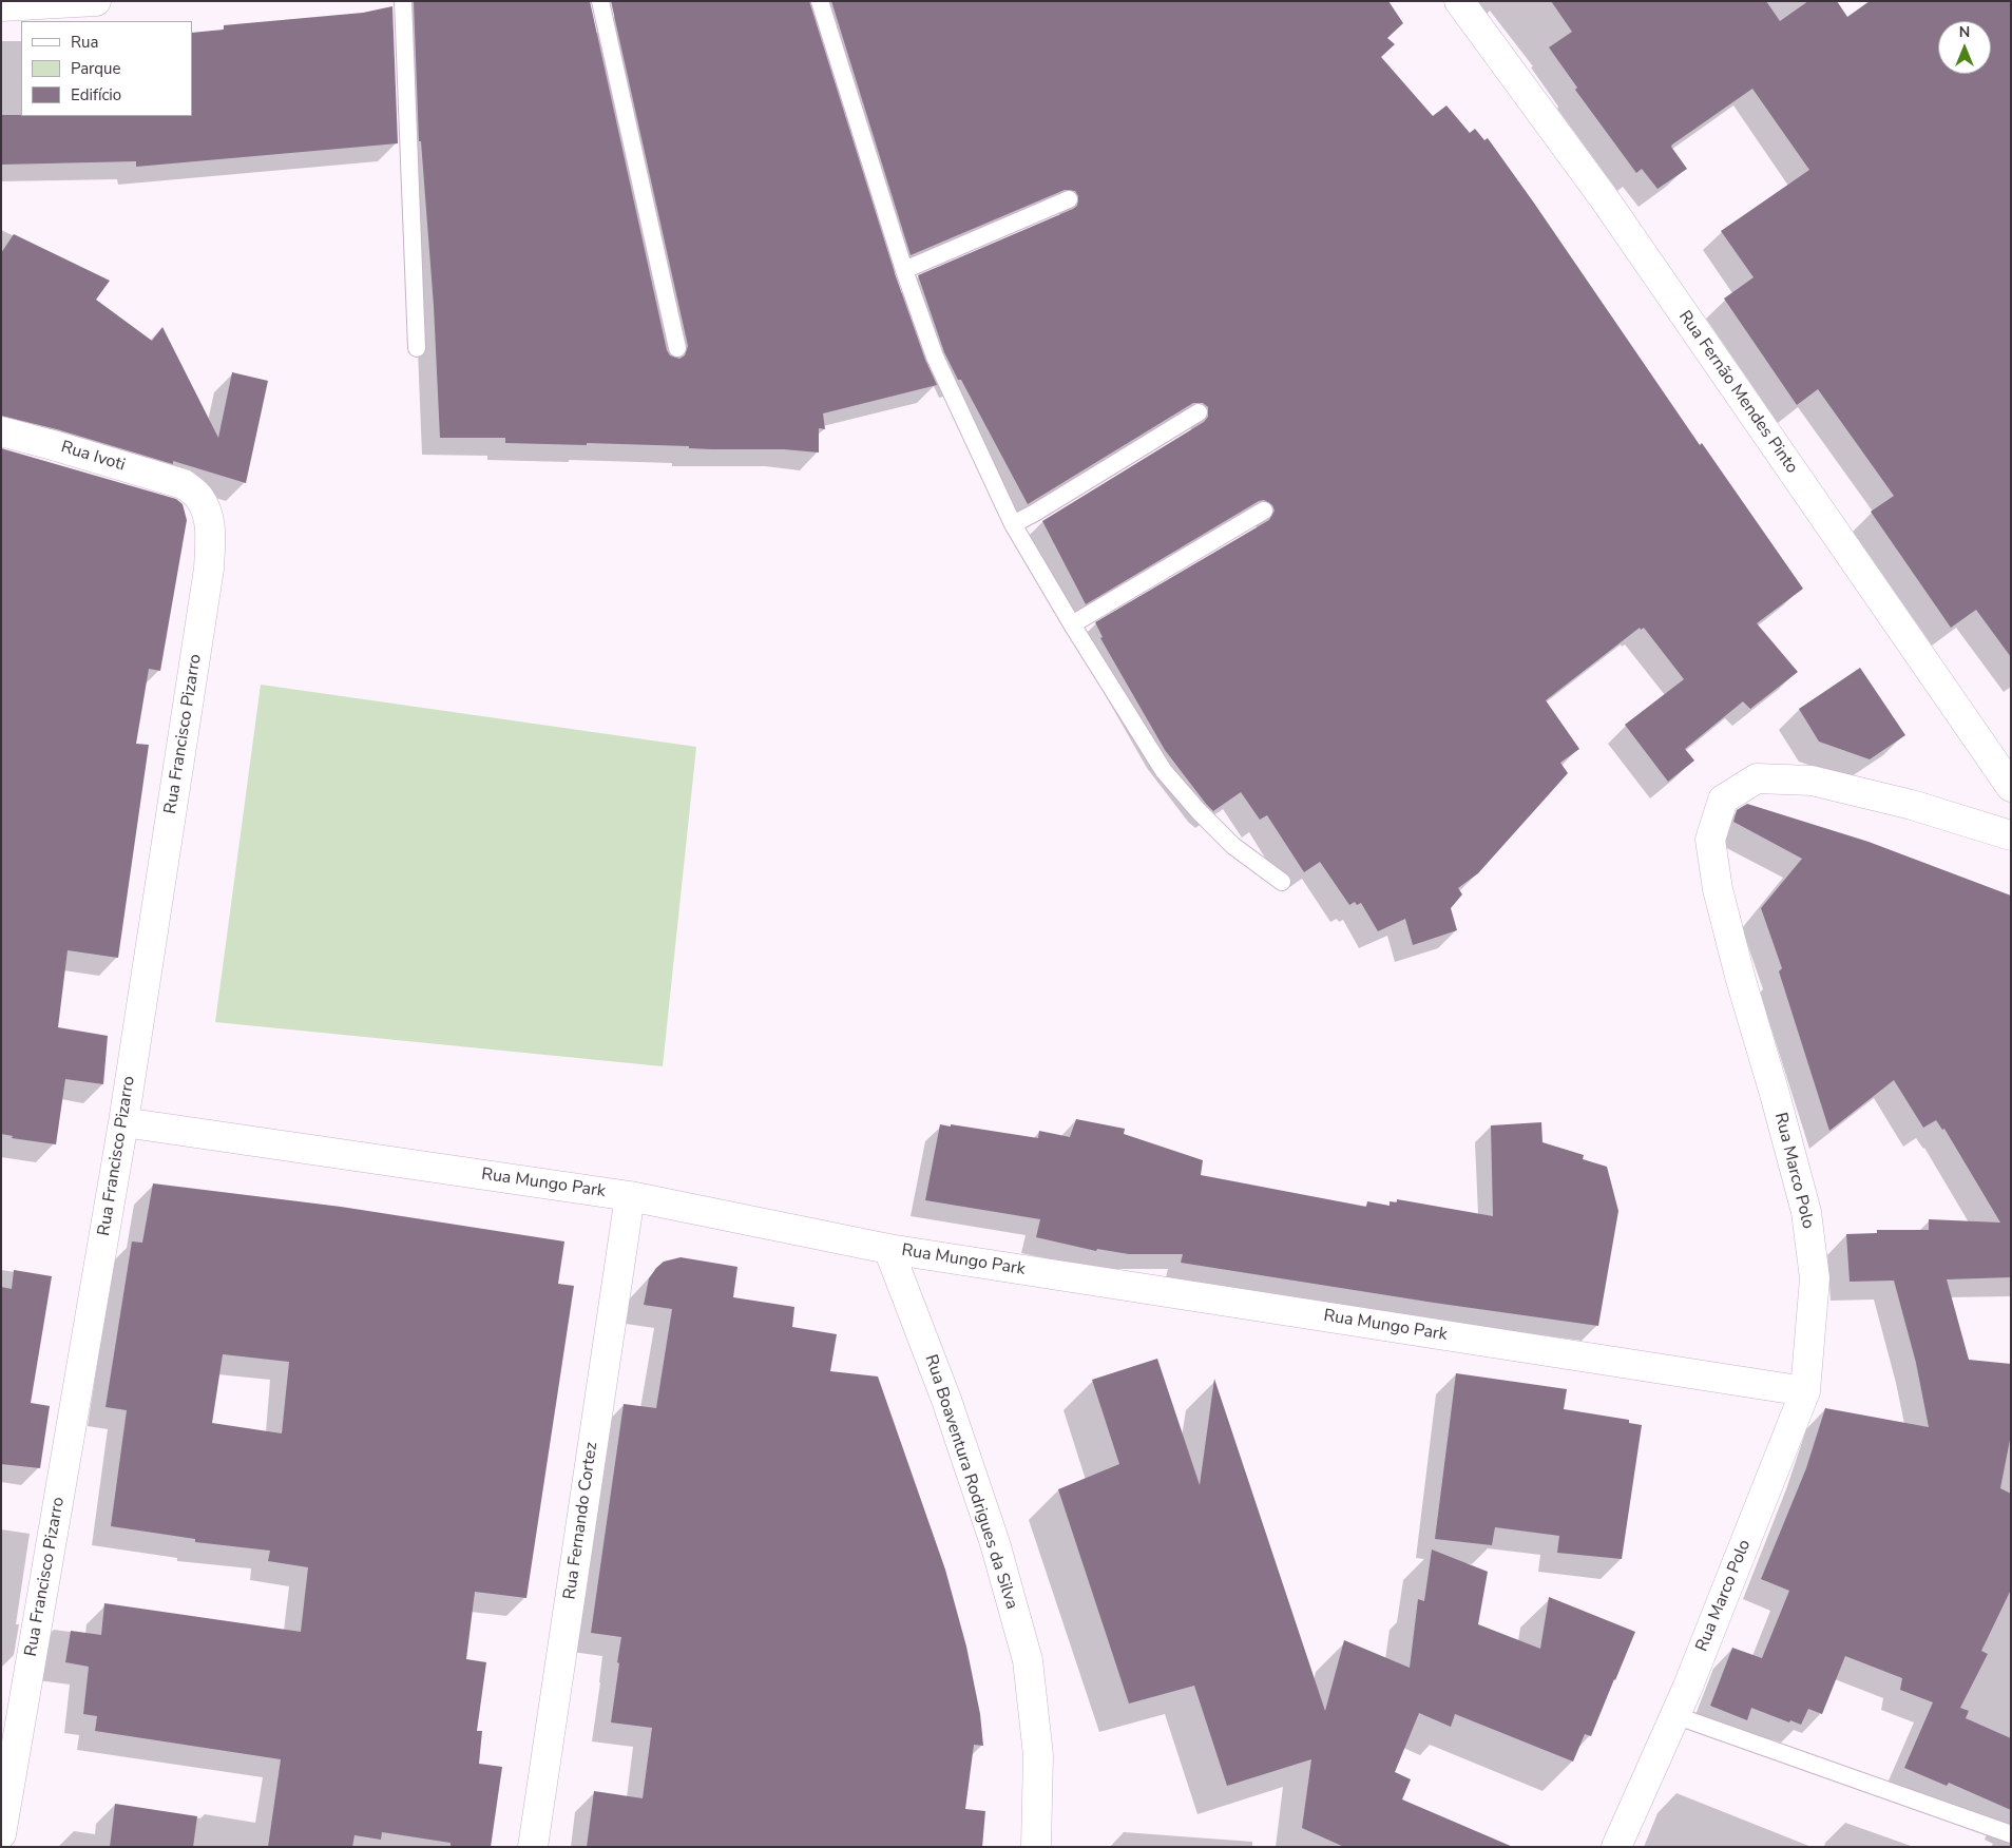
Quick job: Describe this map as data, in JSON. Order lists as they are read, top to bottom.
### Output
{
  "streets": {
    "street": [
      "Rua Fernão Mendes Pinto",
      "Rua Ivoti",
      "Rua Francisco Pizarro",
      "Rua Marco Polo",
      "Rua Mungo Park",
      "Rua Boaventura Rodrigues da Silva",
      "Rua Fernando Cortez"
    ]
  },
  "crossings": [
    ["Rua Ivoti", "Rua Francisco Pizarro"],
    ["Rua Francisco Pizarro", "Rua Mungo Park"],
    ["Rua Marco Polo", "Rua Mungo Park"],
    ["Rua Mungo Park", "Rua Boaventura Rodrigues da Silva"],
    ["Rua Mungo Park", "Rua Fernando Cortez"]
  ],
  "legend": ["Rua", "Parque", "Edifício"],
  "north": "top"
}
